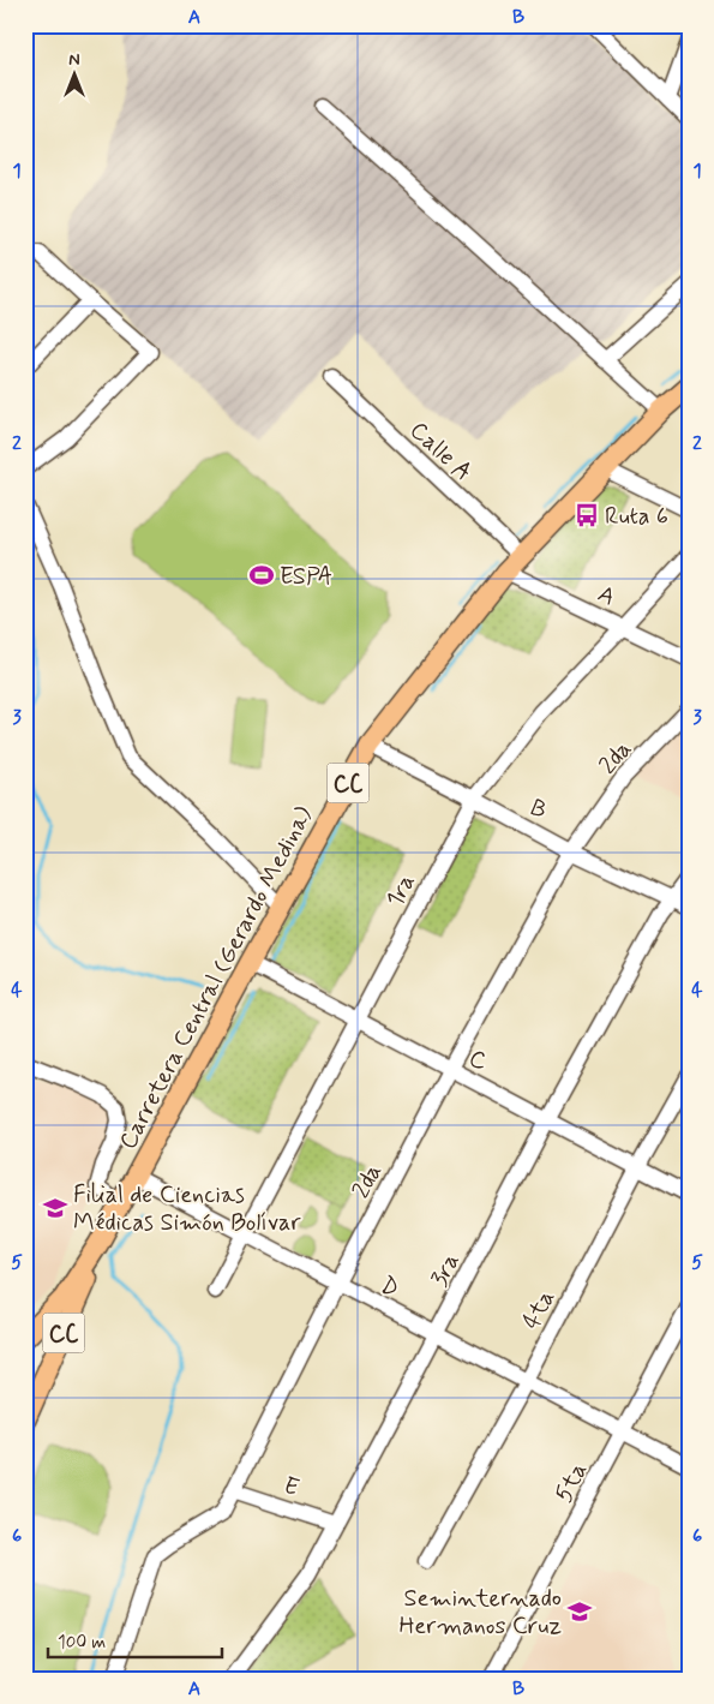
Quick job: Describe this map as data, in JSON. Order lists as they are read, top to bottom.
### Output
{
  "streets": {
    "main road": ["CC", "Carretera Central (Gerardo Medina)"],
    "street": [
      "Calle A",
      "A",
      "2da",
      "B",
      "1ra",
      "C",
      "3ra",
      "D",
      "4ta",
      "5ta",
      "E"
    ]
  },
  "crossings": [
    ["Calle A", "Carretera Central (Gerardo Medina)"],
    ["A", "1ra"],
    ["A", "Carretera Central (Gerardo Medina)"],
    ["2da", "B"],
    ["2da", "C"],
    ["2da", "D"],
    ["2da", "E"],
    ["CC", "Carretera Central (Gerardo Medina)"],
    ["B", "1ra"],
    ["B", "Carretera Central (Gerardo Medina)"],
    ["B", "3ra"],
    ["1ra", "C"],
    ["1ra", "D"],
    ["Carretera Central (Gerardo Medina)", "C"],
    ["Carretera Central (Gerardo Medina)", "D"],
    ["C", "3ra"],
    ["C", "4ta"],
    ["3ra", "D"],
    ["3ra", "E"],
    ["D", "4ta"],
    ["D", "5ta"]
  ],
  "places": {
    "bus stop": ["Ruta 6"],
    "sports": ["ESPA"],
    "school or university": ["Filial de Ciencias Médicas Simón Bolívar", "Seminternado Hermanos Cruz"]
  },
  "scale_bar": "100 m",
  "north": "top",
  "grid": {
    "columns": ["A", "B"],
    "rows": [
      "1",
      "2",
      "3",
      "4",
      "5",
      "6"
    ]
  }
}
